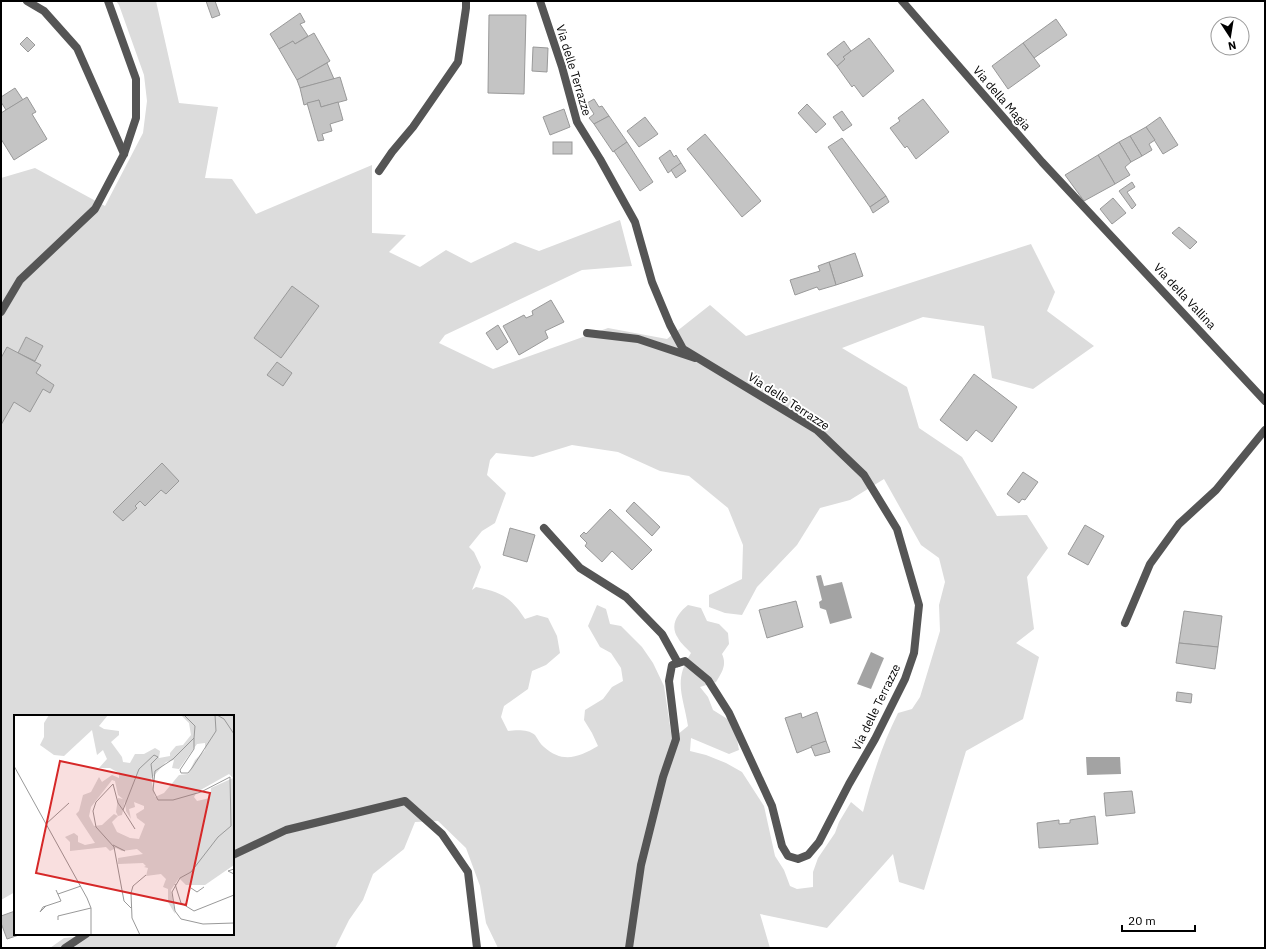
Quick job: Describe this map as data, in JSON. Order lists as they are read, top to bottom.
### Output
{
  "streets": {
    "street": ["Via delle Terrazze", "Via della Magia", "Via della Vallina"]
  },
  "crossings": [
    ["Via della Magia", "Via della Vallina"]
  ],
  "scale_bar": "20 m",
  "north": "bottom"
}
